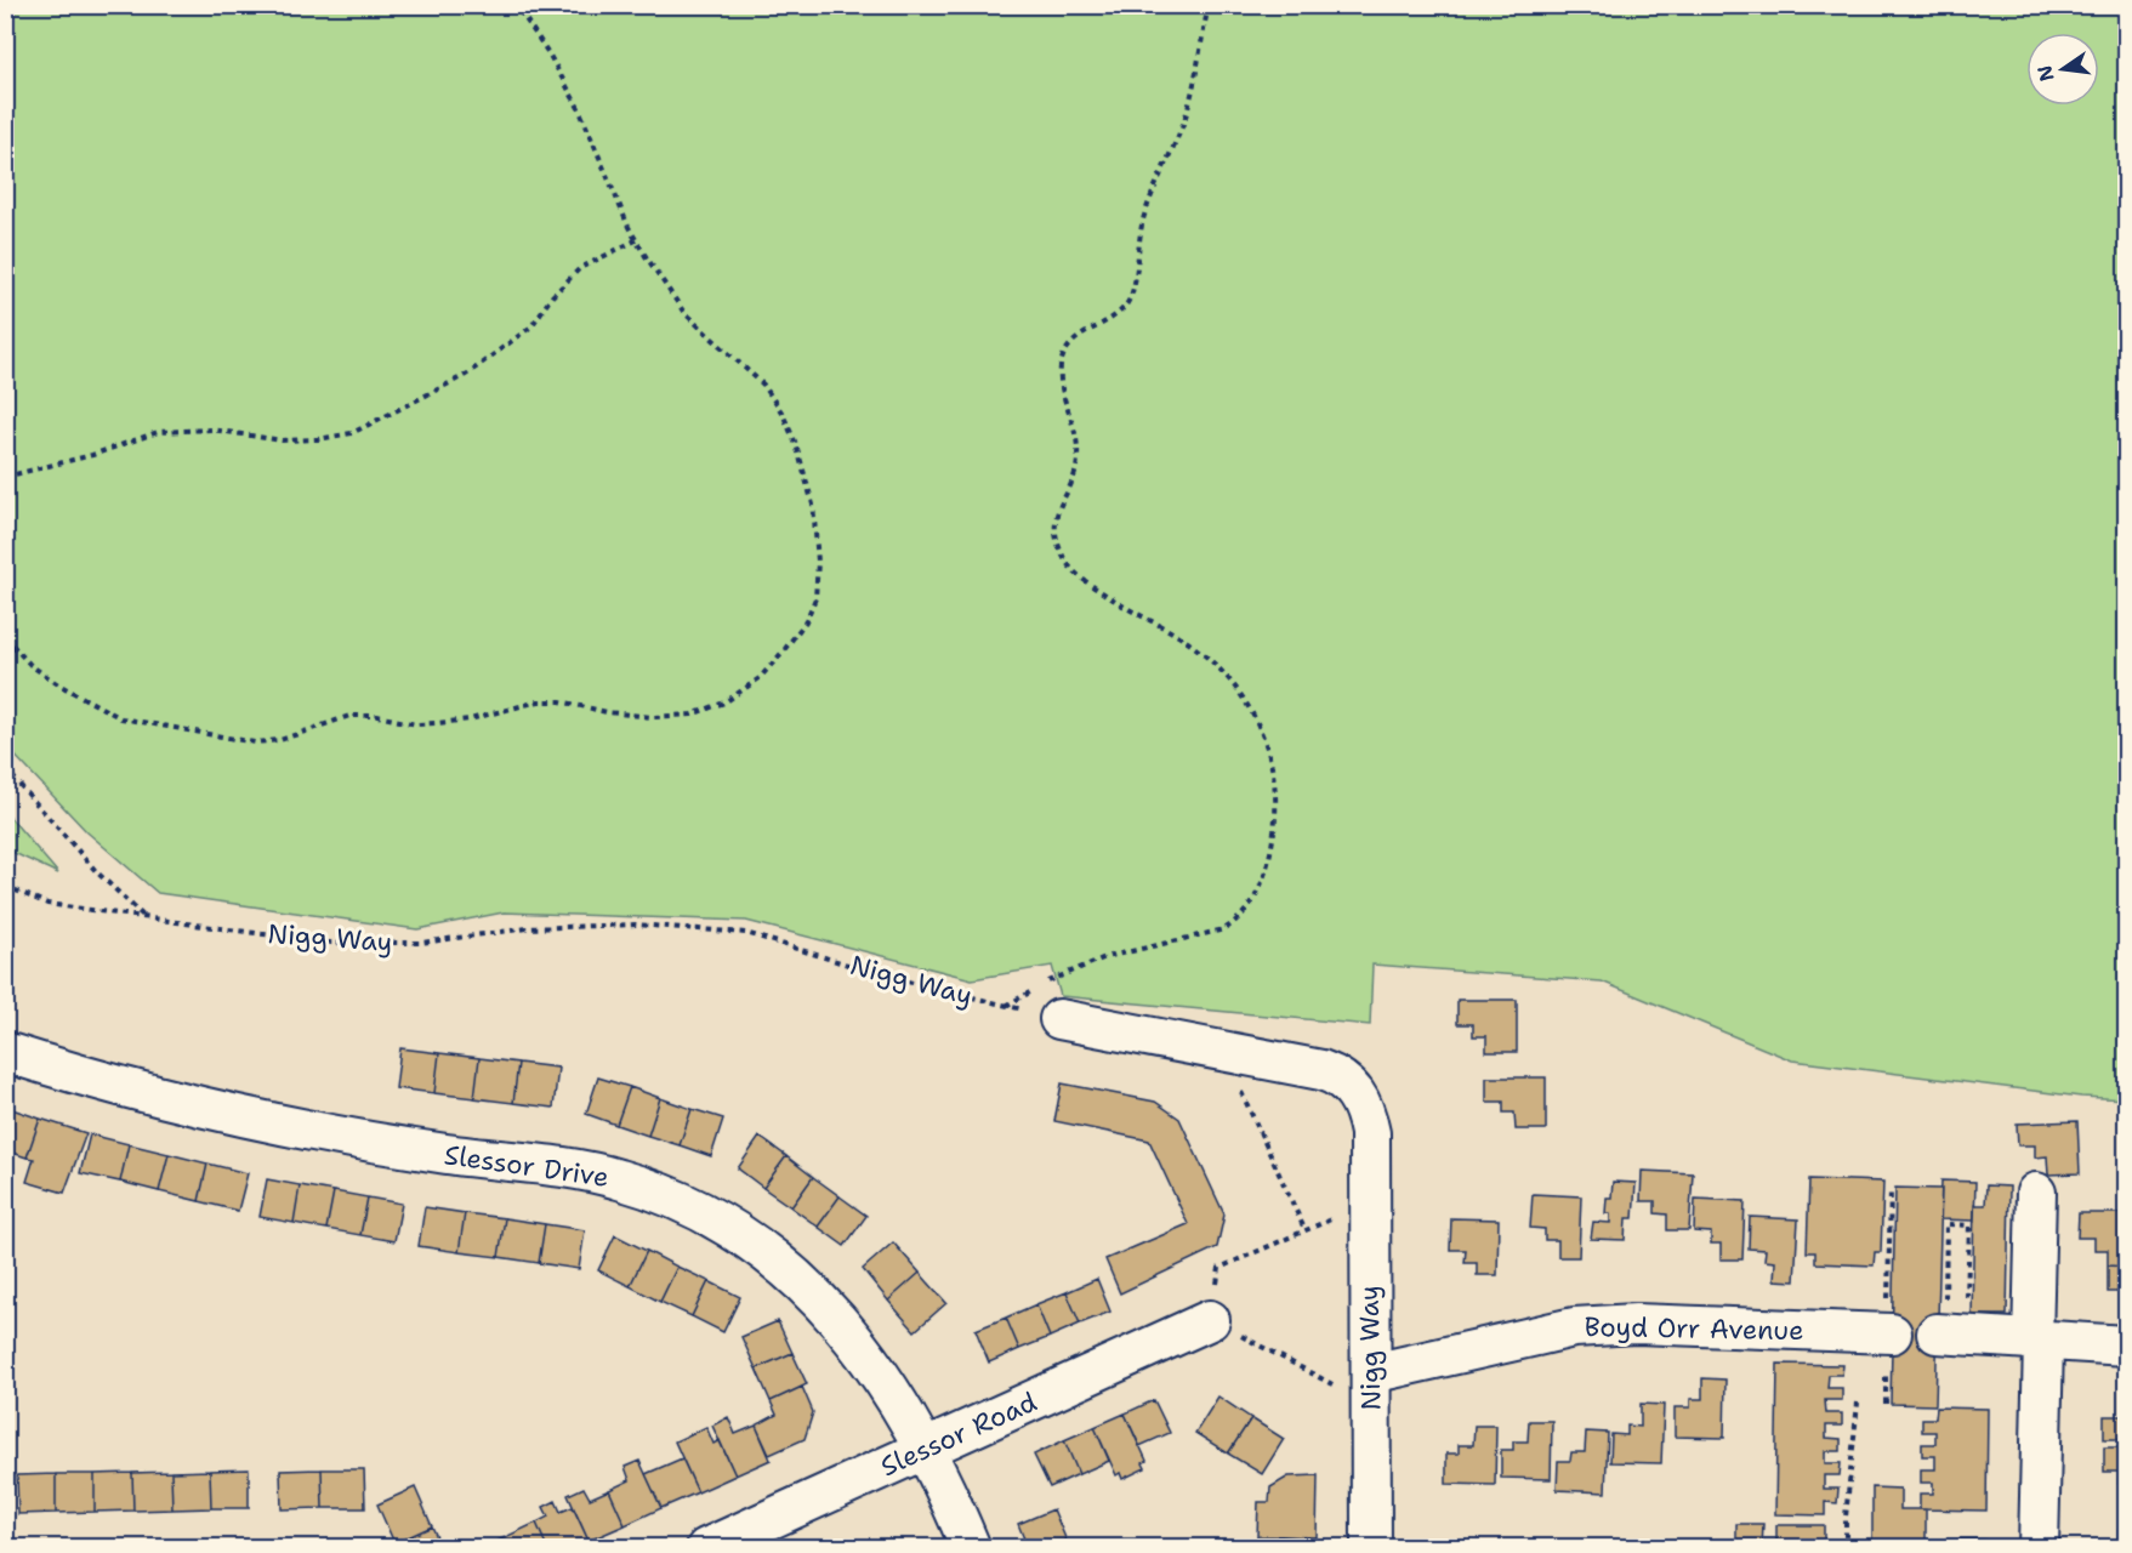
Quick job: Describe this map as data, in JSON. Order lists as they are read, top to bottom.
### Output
{
  "streets": {
    "street": [
      "Nigg Way",
      "Slessor Drive",
      "Boyd Orr Avenue",
      "Slessor Road"
    ]
  },
  "crossings": [
    ["Nigg Way", "Boyd Orr Avenue"],
    ["Slessor Drive", "Slessor Road"]
  ],
  "north": "left"
}
